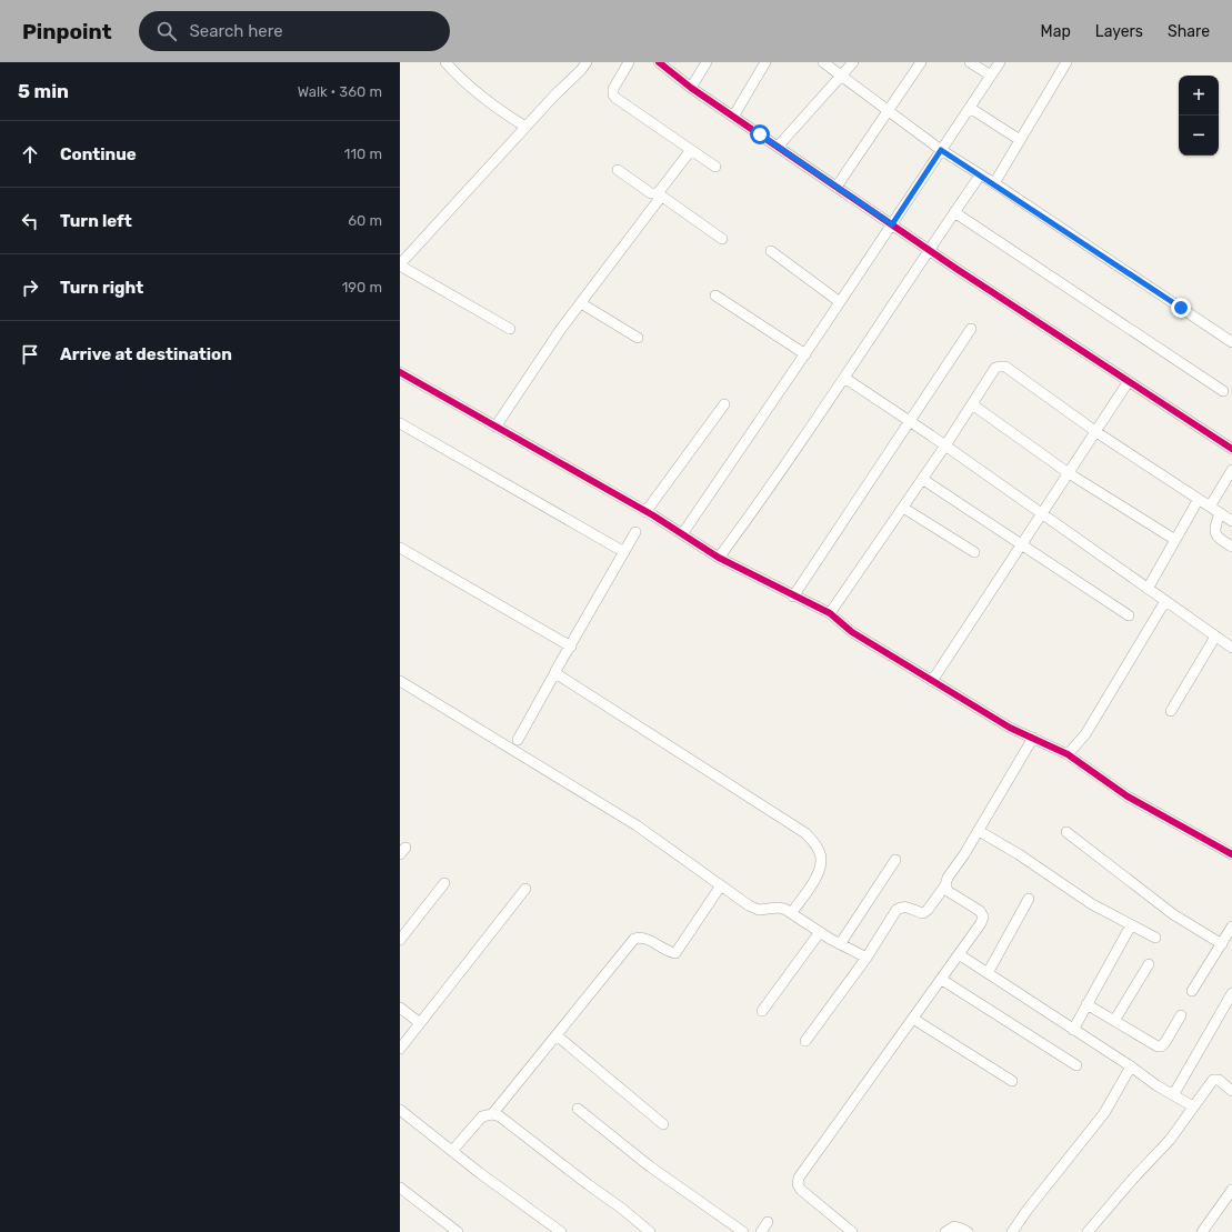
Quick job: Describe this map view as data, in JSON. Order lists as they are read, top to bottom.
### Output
{
  "page": {
    "header": "Pinpoint",
    "search": "Search here",
    "nav": ["Map", "Layers", "Share"],
    "heading": ["5 min", "Walk · 360 m"],
    "map_buttons": ["+", "−"],
    "list": [
      ["Continue", "110 m"],
      ["Turn left", "60 m"],
      ["Turn right", "190 m"],
      "Arrive at destination"
    ]
  }
}
